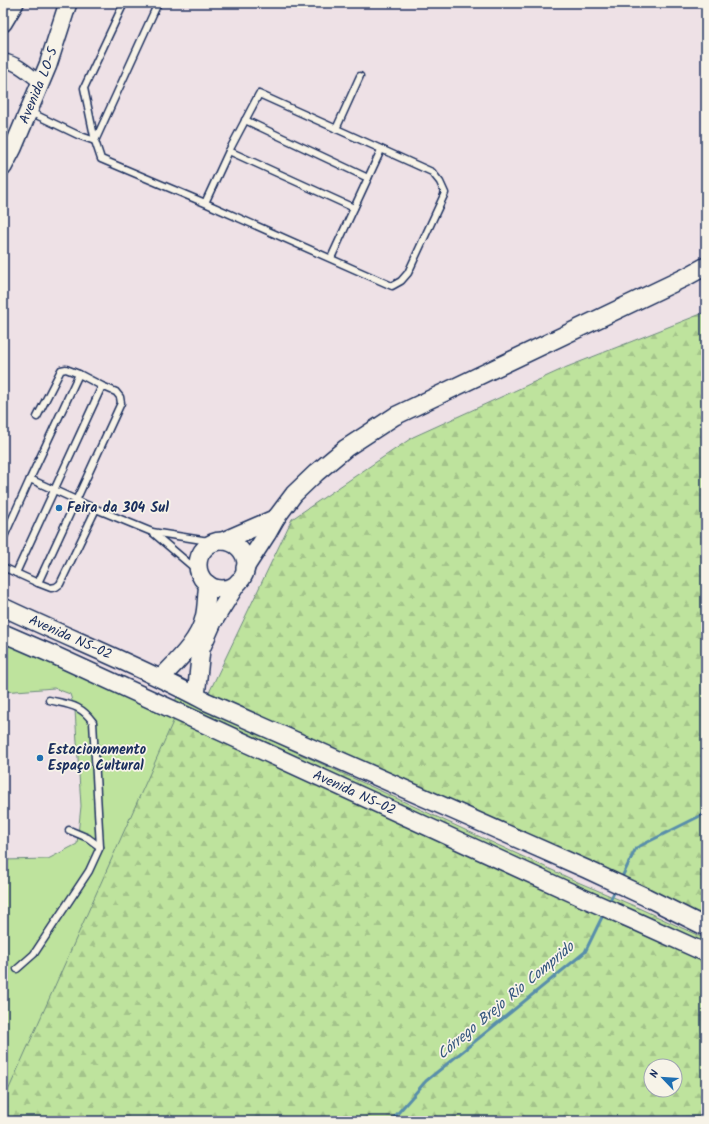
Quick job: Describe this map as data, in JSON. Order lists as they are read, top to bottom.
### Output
{
  "streets": {
    "street": ["Avenida LO-5", "Avenida NS-02"]
  },
  "water": ["Córrego Brejo Rio Comprido"],
  "places": ["Feira da 304 Sul", "Estacionamento Espaço Cultural"],
  "north": "top left"
}
